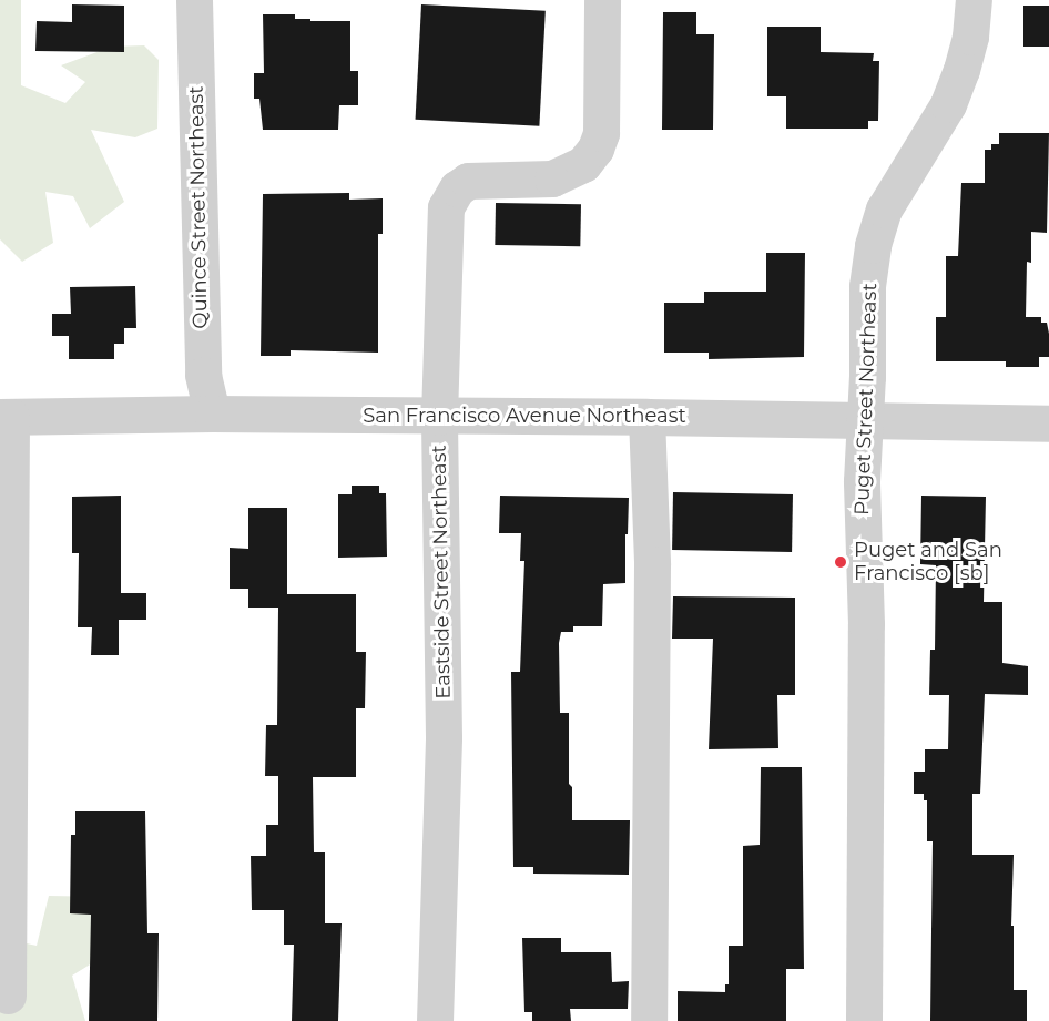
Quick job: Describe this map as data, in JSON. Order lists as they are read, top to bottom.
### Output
{
  "streets": {
    "street": [
      "Quince Street Northeast",
      "Puget Street Northeast",
      "San Francisco Avenue Northeast",
      "Eastside Street Northeast"
    ]
  },
  "crossings": [
    ["Quince Street Northeast", "San Francisco Avenue Northeast"],
    ["Puget Street Northeast", "San Francisco Avenue Northeast"],
    ["San Francisco Avenue Northeast", "Eastside Street Northeast"]
  ],
  "places": ["Puget and San Francisco [sb]"]
}
